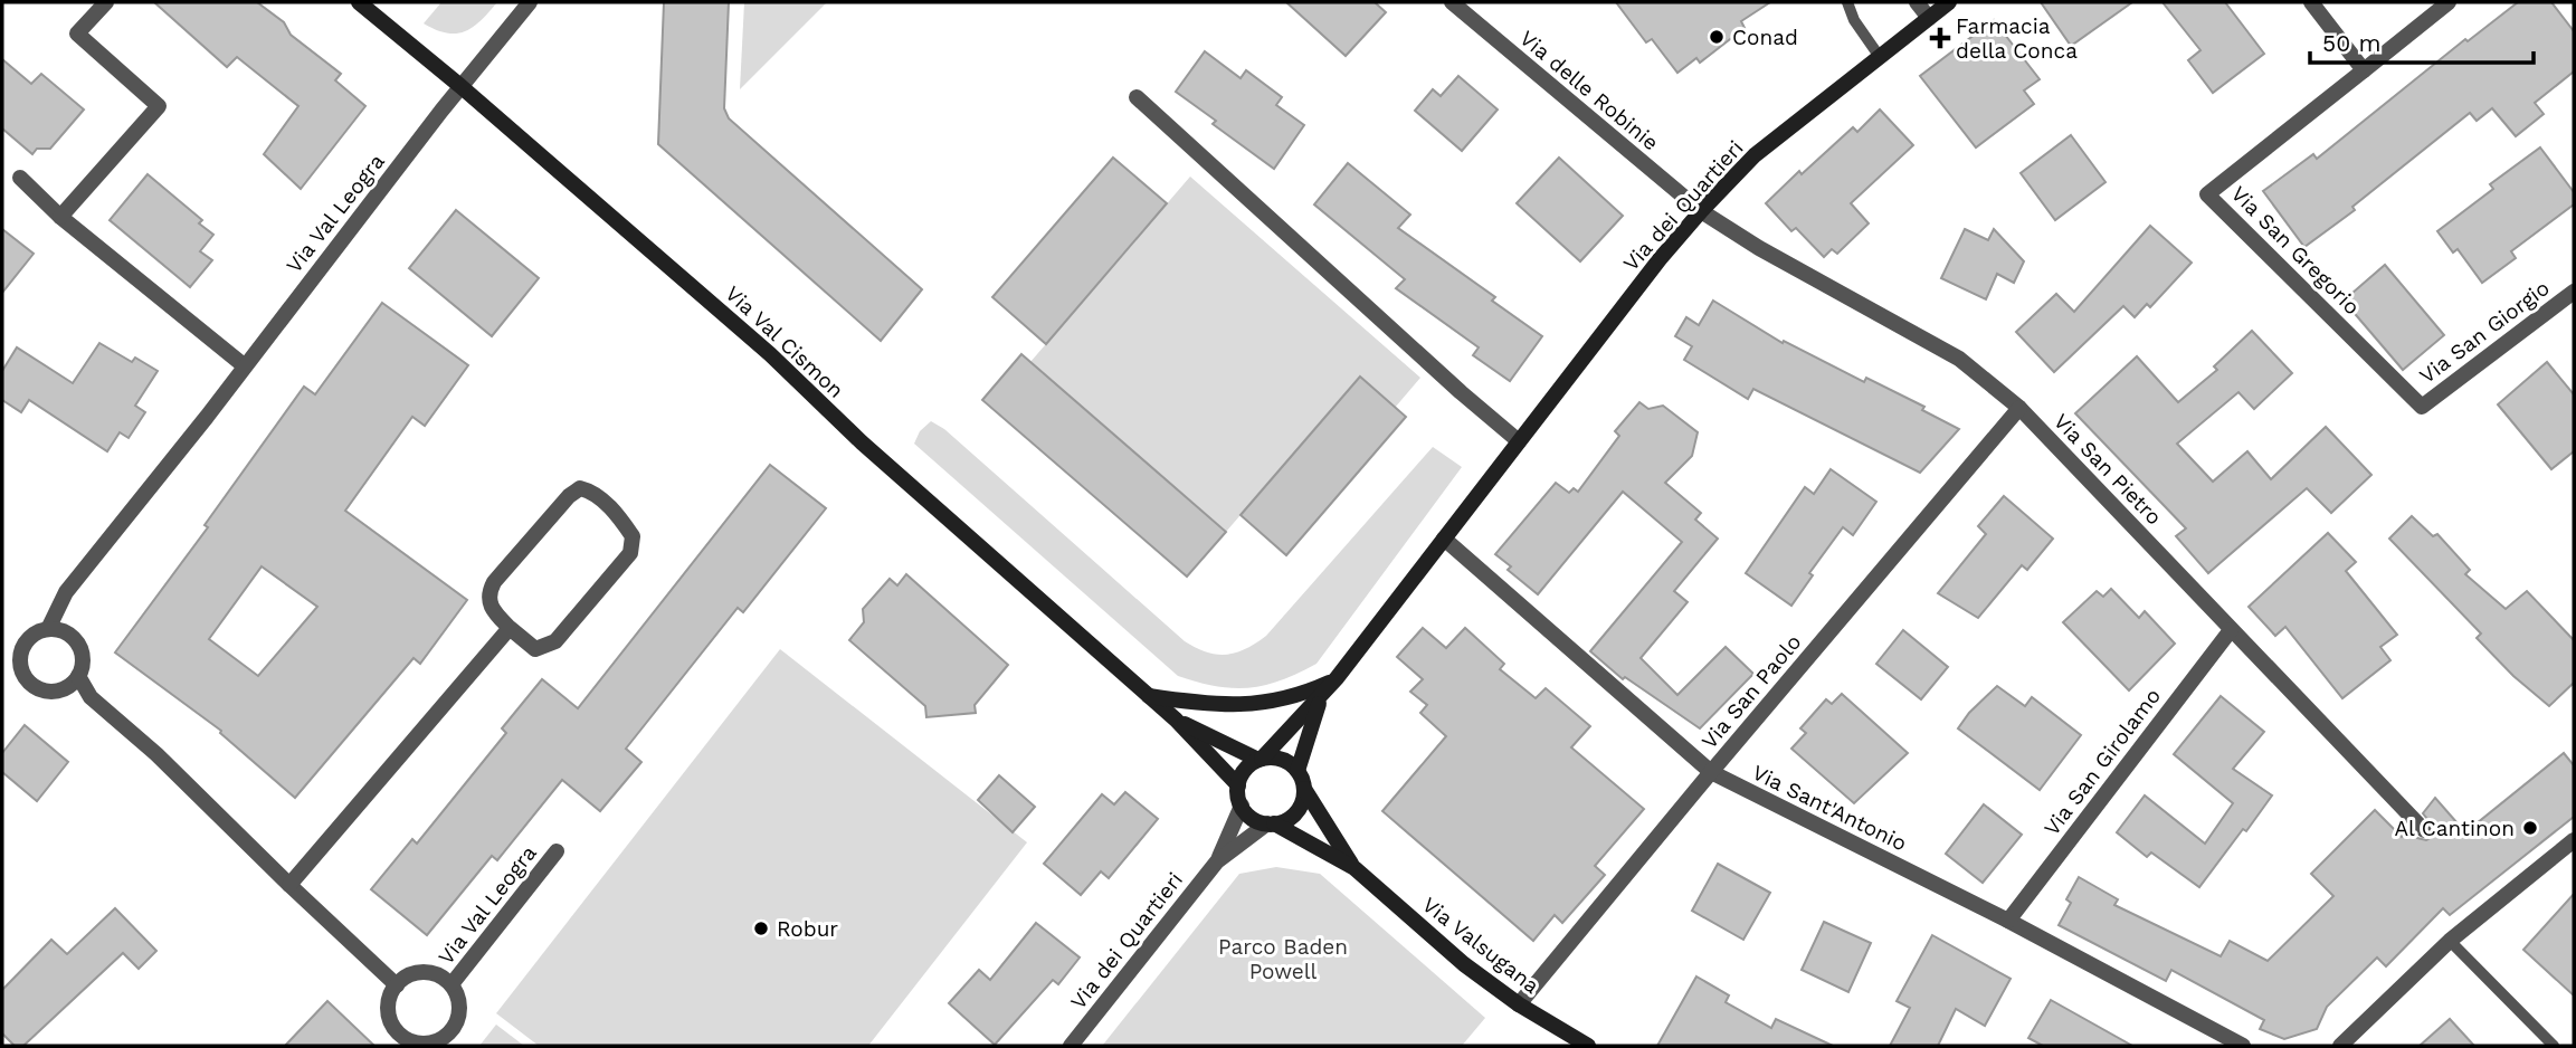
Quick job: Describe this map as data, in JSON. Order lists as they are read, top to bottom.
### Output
{
  "streets": {
    "main road": ["Via dei Quartieri", "Via Val Cismon", "Via Valsugana"],
    "street": [
      "Via delle Robinie",
      "Via Val Leogra",
      "Via San Gregorio",
      "Via San Giorgio",
      "Via San Pietro",
      "Via San Paolo",
      "Via San Girolamo",
      "Via Sant'Antonio"
    ]
  },
  "crossings": [
    ["Via delle Robinie", "Via dei Quartieri"],
    ["Via delle Robinie", "Via San Pietro"],
    ["Via dei Quartieri", "Via Val Cismon"],
    ["Via dei Quartieri", "Via San Pietro"],
    ["Via dei Quartieri", "Via Sant'Antonio"],
    ["Via dei Quartieri", "Via Valsugana"],
    ["Via Val Leogra", "Via Val Cismon"],
    ["Via San Gregorio", "Via San Giorgio"],
    ["Via Val Cismon", "Via Valsugana"],
    ["Via San Pietro", "Via San Paolo"],
    ["Via San Pietro", "Via San Girolamo"],
    ["Via San Paolo", "Via Sant'Antonio"],
    ["Via San Paolo", "Via Valsugana"],
    ["Via San Girolamo", "Via Sant'Antonio"]
  ],
  "parks": ["Parco Baden Powell"],
  "places": {
    "other": ["Conad", "Al Cantinon", "Robur"],
    "health": ["Farmacia della Conca"]
  },
  "scale_bar": "50 m"
}
